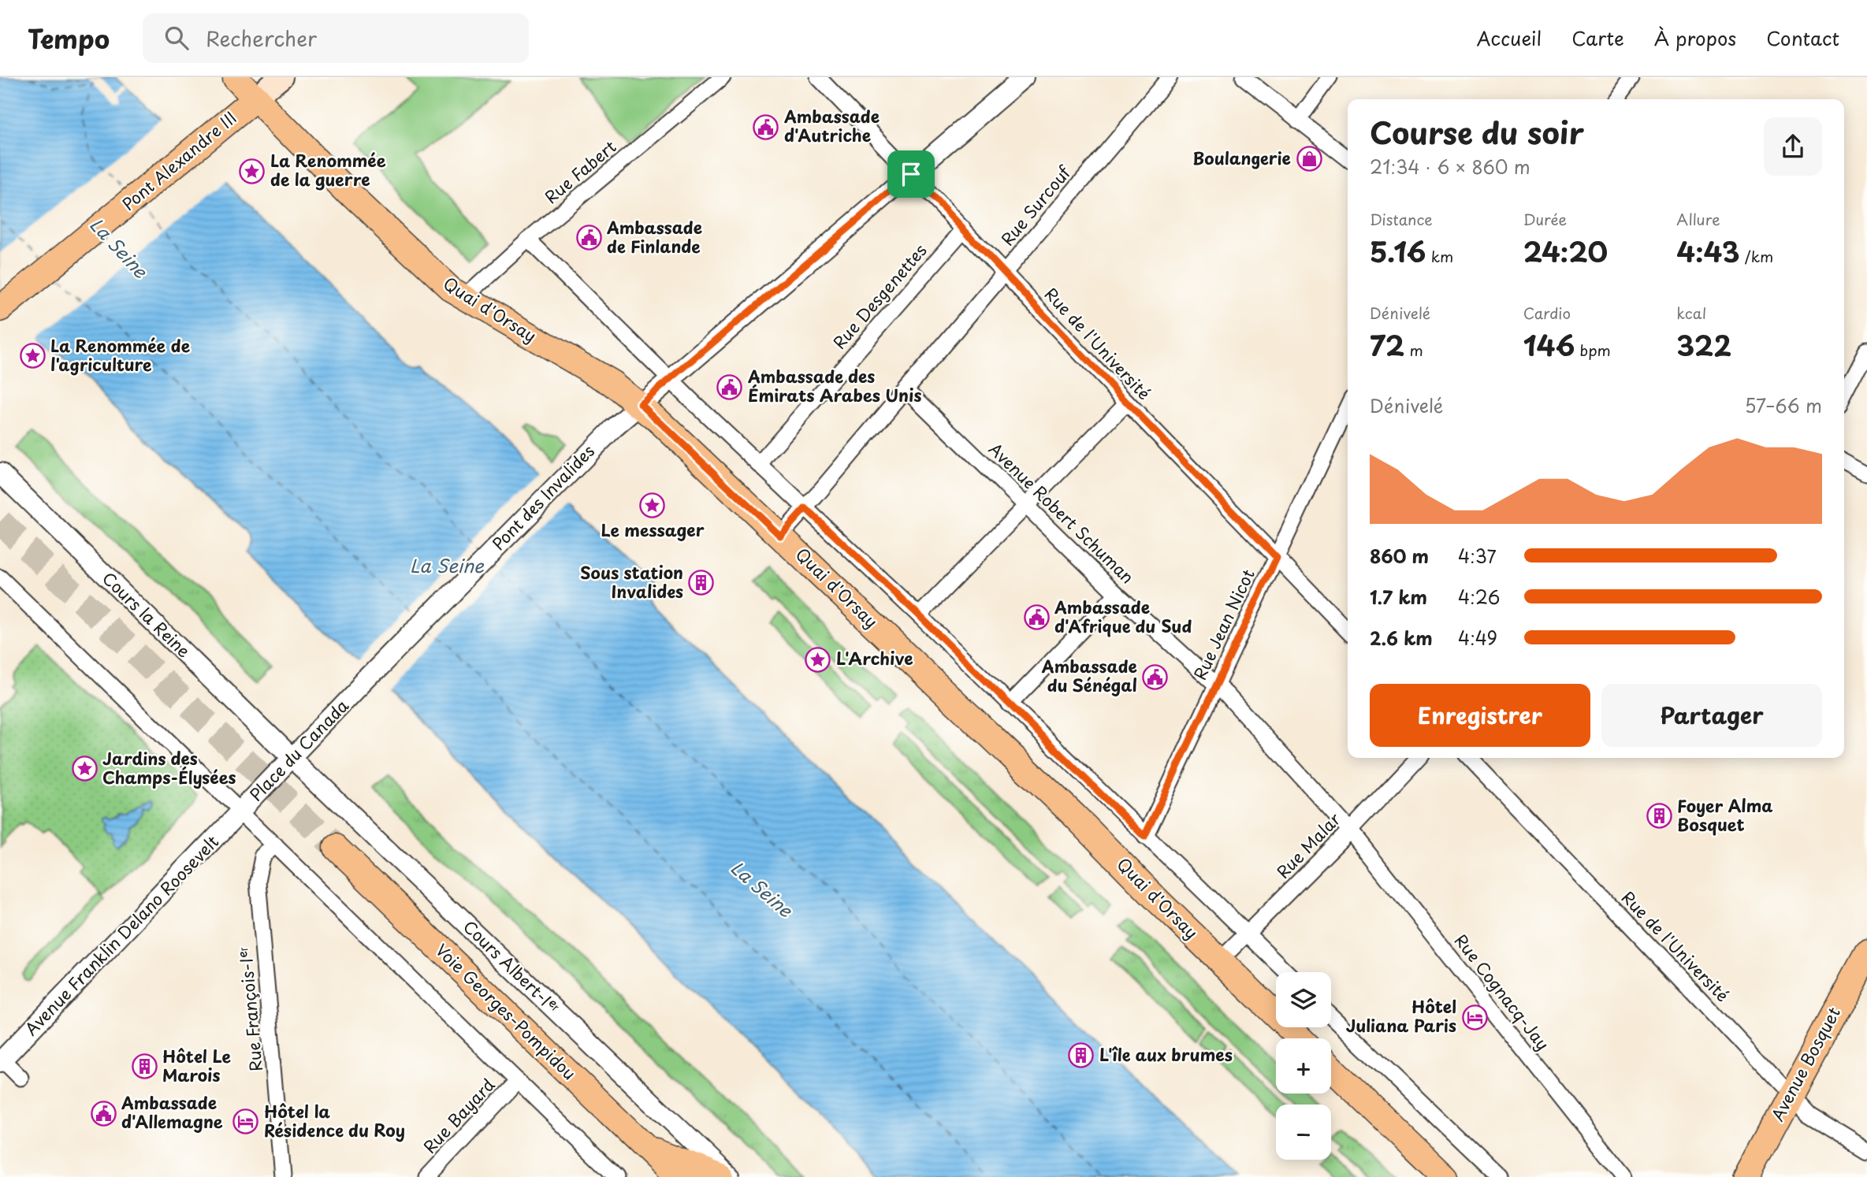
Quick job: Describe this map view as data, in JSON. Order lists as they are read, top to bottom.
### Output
{
  "streets": {
    "main road": [
      "Pont Alexandre III",
      "Quai d'Orsay",
      "Voie Georges-Pompidou",
      "Avenue Bosquet"
    ],
    "street": [
      "Rue Fabert",
      "Rue Surcouf",
      "Rue Desgenettes",
      "Rue de l'Université",
      "Pont des Invalides",
      "Avenue Robert Schuman",
      "Cours la Reine",
      "Rue Jean Nicot",
      "Place du Canada",
      "Rue Malar",
      "Avenue Franklin Delano Roosevelt",
      "Cours Albert-Iᵉʳ",
      "Rue Cognacq-Jay",
      "Rue François-Iᵉʳ",
      "Rue Bayard"
    ]
  },
  "crossings": [
    ["Pont Alexandre III", "Quai d'Orsay"],
    ["Rue Fabert", "Quai d'Orsay"],
    ["Rue Surcouf", "Quai d'Orsay"],
    ["Rue Surcouf", "Rue de l'Université"],
    ["Rue Surcouf", "Avenue Robert Schuman"],
    ["Rue Desgenettes", "Rue de l'Université"],
    ["Quai d'Orsay", "Pont des Invalides"],
    ["Quai d'Orsay", "Rue Malar"],
    ["Rue de l'Université", "Pont des Invalides"],
    ["Rue de l'Université", "Rue Jean Nicot"],
    ["Rue de l'Université", "Avenue Bosquet"],
    ["Pont des Invalides", "Place du Canada"],
    ["Avenue Robert Schuman", "Rue Jean Nicot"],
    ["Avenue Robert Schuman", "Rue Malar"],
    ["Avenue Robert Schuman", "Rue Cognacq-Jay"],
    ["Cours la Reine", "Place du Canada"],
    ["Cours la Reine", "Cours Albert-Iᵉʳ"],
    ["Place du Canada", "Avenue Franklin Delano Roosevelt"],
    ["Place du Canada", "Cours Albert-Iᵉʳ"],
    ["Rue Malar", "Rue Cognacq-Jay"]
  ],
  "water": ["La Seine"],
  "places": {
    "public building": [
      "Ambassade d'Autriche",
      "Ambassade de Finlande",
      "Ambassade des Émirats Arabes Unis",
      "Ambassade d'Afrique du Sud",
      "Ambassade du Sénégal",
      "Ambassade d'Allemagne"
    ],
    "shop": ["Boulangerie"],
    "place": [
      "La Renommée de la guerre",
      "La Renommée de l'agriculture",
      "Le messager",
      "L'Archive",
      "Jardins des Champs-Élysées"
    ],
    "building": [
      "Sous station Invalides",
      "Foyer Alma Bosquet",
      "L'île aux brumes",
      "Hôtel Le Marois"
    ],
    "hotel": ["Hôtel Juliana Paris", "Hôtel la Résidence du Roy"]
  },
  "page": {
    "header": "Tempo",
    "search": "Rechercher",
    "nav": [
      "Accueil",
      "Carte",
      "À propos",
      "Contact"
    ],
    "heading": ["Course du soir", "21:34 · 6 × 860 m"],
    "stats": [
      ["Distance", "5.16 km"],
      ["Durée", "24:20"],
      ["Allure", "4:43 /km"],
      ["Dénivelé", "72 m"],
      ["Cardio", "146 bpm"],
      ["kcal", "322"]
    ],
    "chart": ["Dénivelé", "57–66 m"],
    "list": [
      {
        "name": "860 m",
        "note": "4:37"
      },
      {
        "name": "1.7 km",
        "note": "4:26"
      },
      {
        "name": "2.6 km",
        "note": "4:49"
      }
    ],
    "buttons": ["Enregistrer", "Partager"],
    "map_buttons": ["+", "−"]
  }
}
